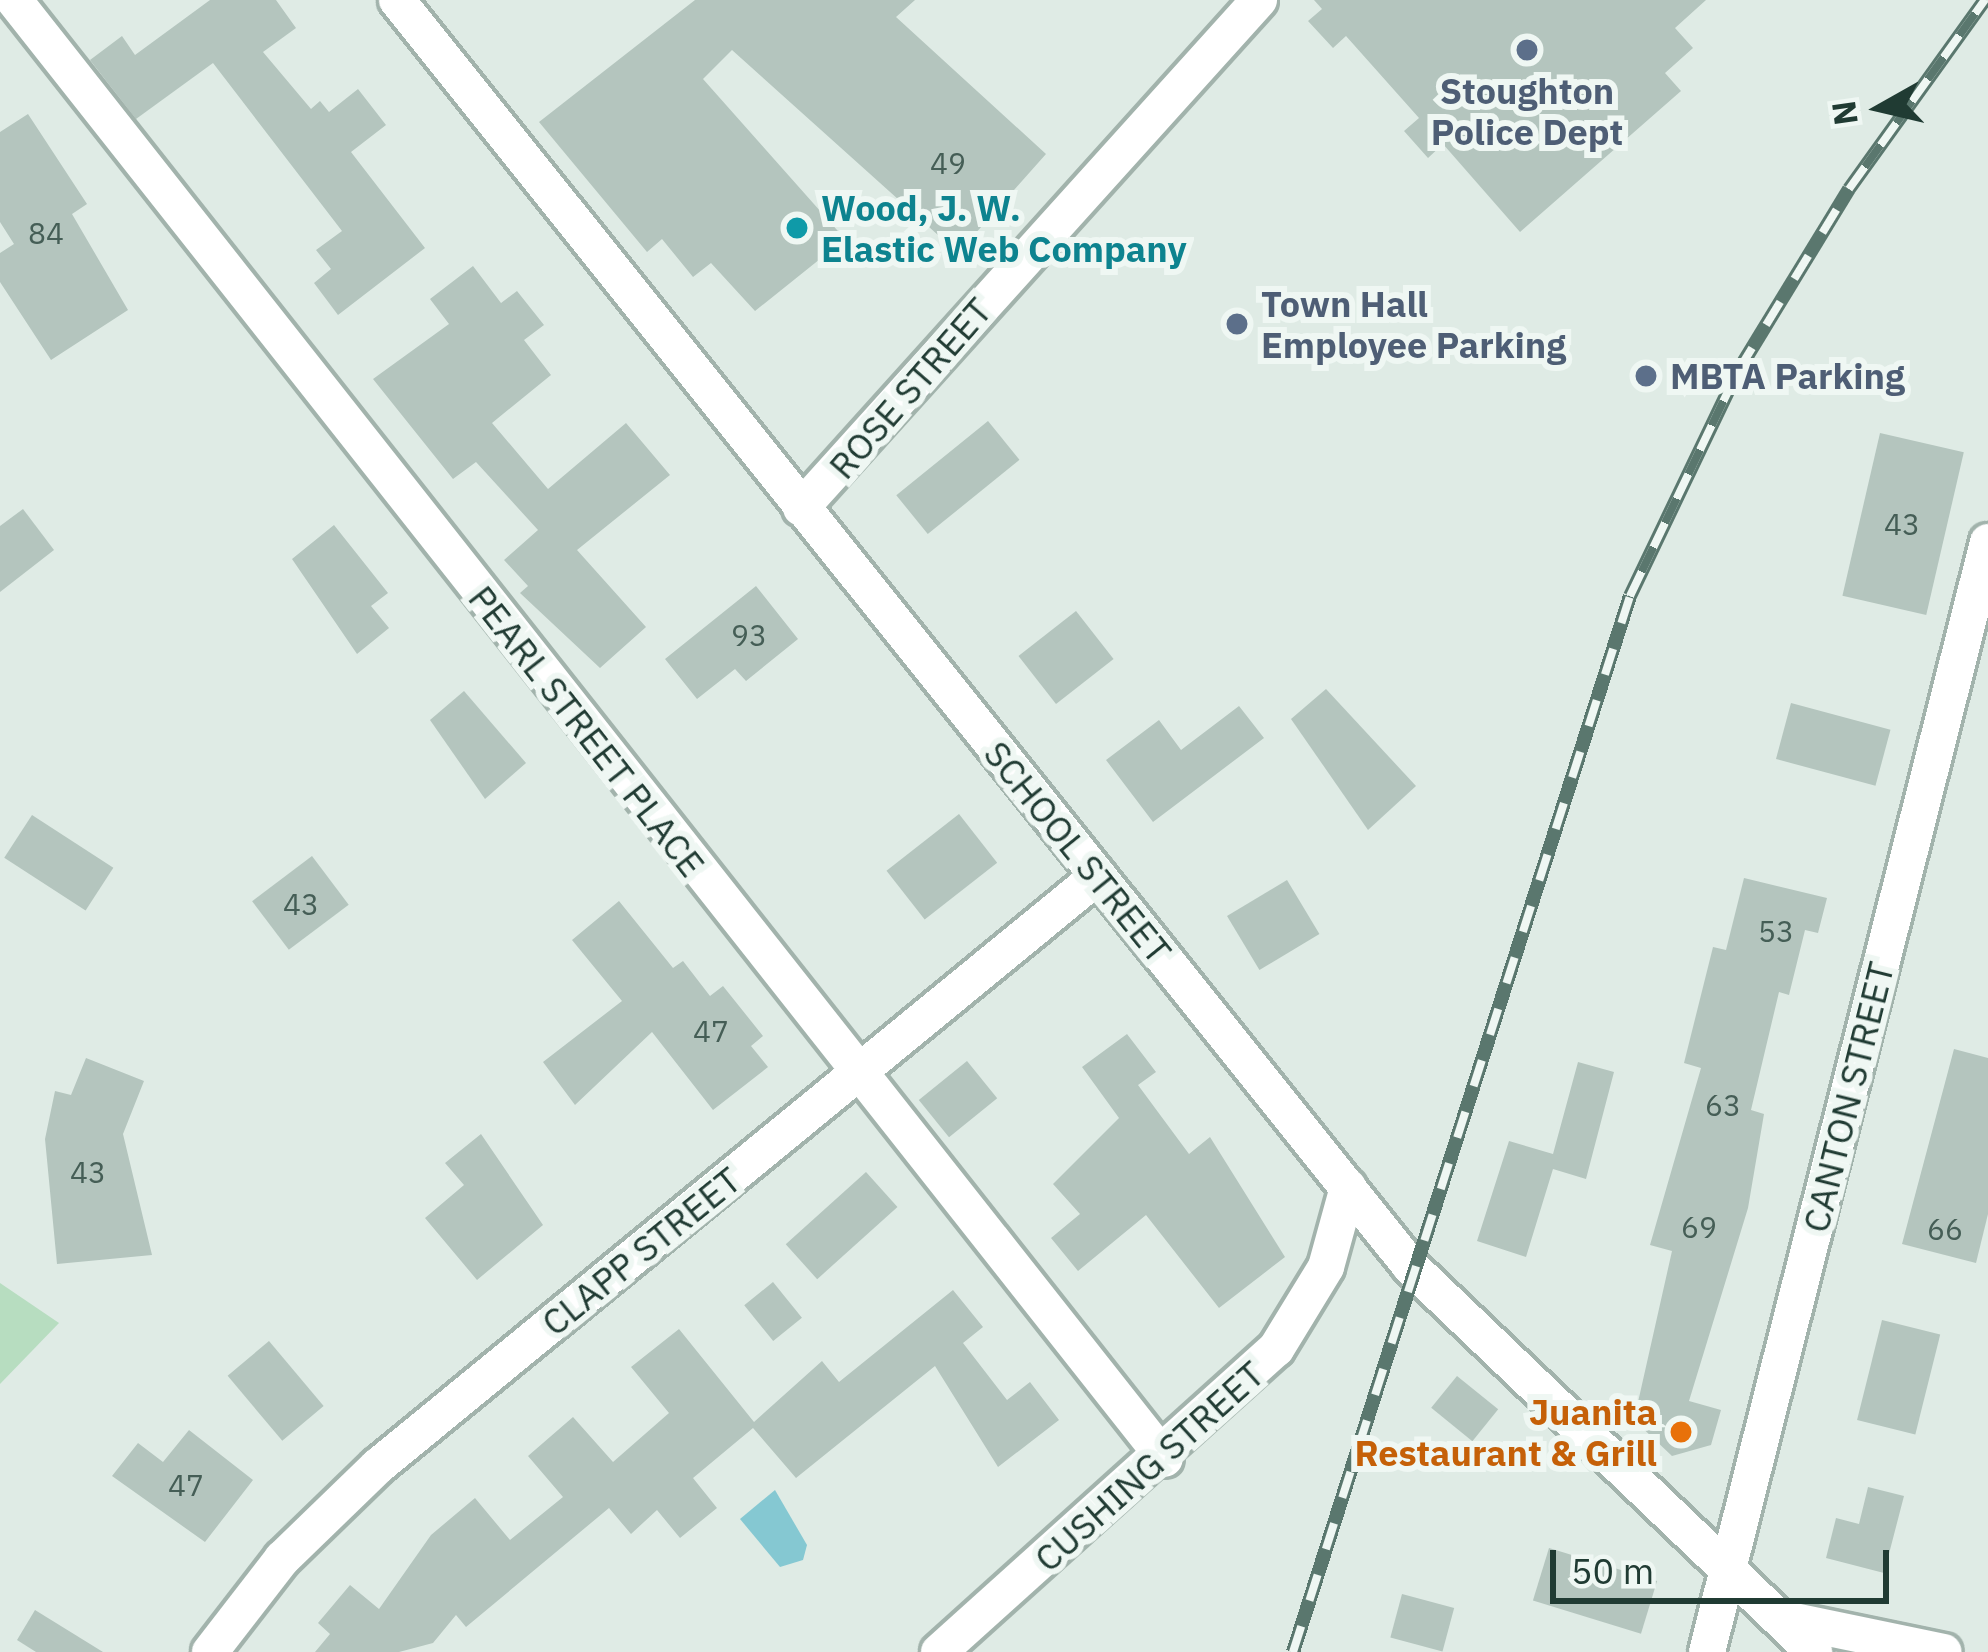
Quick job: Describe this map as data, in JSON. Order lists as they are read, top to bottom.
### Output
{
  "streets": {
    "street": [
      "ROSE STREET",
      "PEARL STREET PLACE",
      "SCHOOL STREET",
      "CANTON STREET",
      "CLAPP STREET",
      "CUSHING STREET"
    ]
  },
  "crossings": [
    ["ROSE STREET", "SCHOOL STREET"],
    ["PEARL STREET PLACE", "CLAPP STREET"],
    ["PEARL STREET PLACE", "CUSHING STREET"],
    ["SCHOOL STREET", "CANTON STREET"],
    ["SCHOOL STREET", "CLAPP STREET"],
    ["SCHOOL STREET", "CUSHING STREET"]
  ],
  "places": [
    "Stoughton Police Dept",
    "Wood, J. W. Elastic Web Company",
    "Town Hall Employee Parking",
    "MBTA Parking",
    "Juanita Restaurant & Grill"
  ],
  "house_numbers": [
    "49",
    "84",
    "43",
    "93",
    "43",
    "53",
    "47",
    "63",
    "43",
    "69",
    "66",
    "47"
  ],
  "scale_bar": "50 m",
  "north": "left"
}
